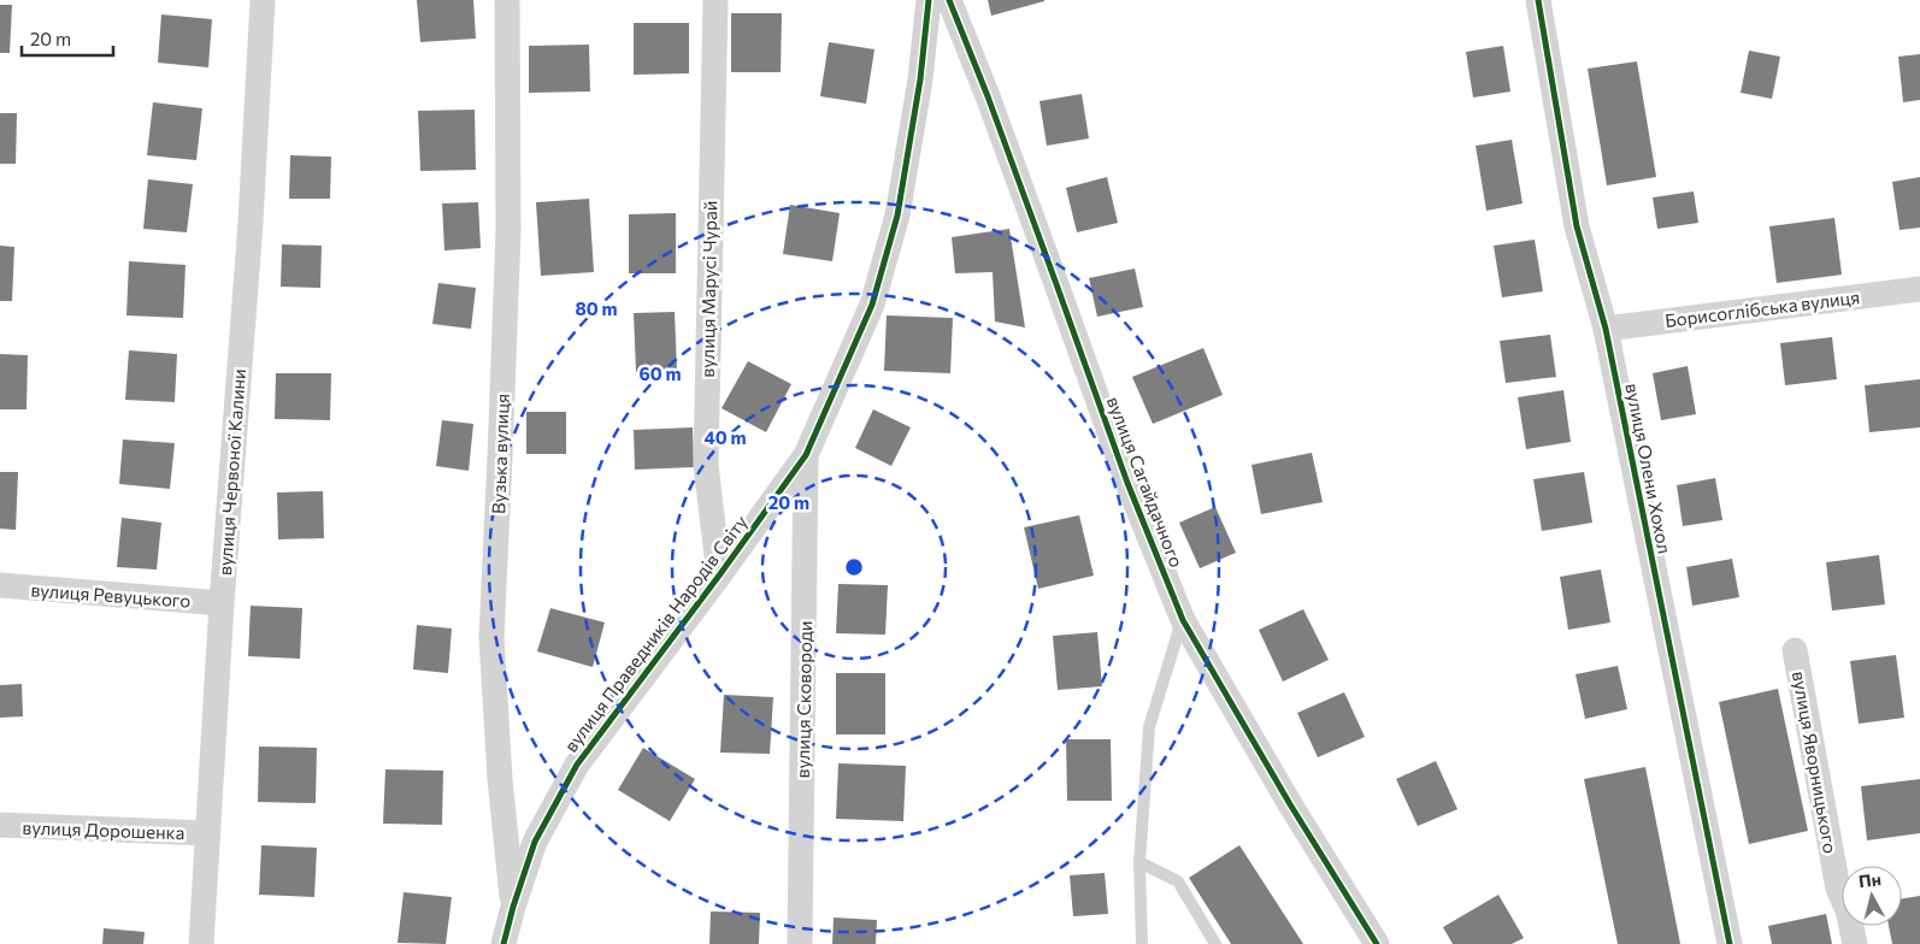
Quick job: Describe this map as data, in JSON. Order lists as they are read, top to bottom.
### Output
{
  "streets": {
    "street": [
      "вулиця Марусі Чурай",
      "Борисоглібська вулиця",
      "Вузька вулиця",
      "вулиця Олени Хохол",
      "вулиця Червоної Калини",
      "вулиця Сагайдачного",
      "вулиця Ревуцького",
      "вулиця Праведників Народів Світу",
      "вулиця Сковороди",
      "вулиця Яворницького",
      "вулиця Дорошенка"
    ]
  },
  "crossings": [
    ["вулиця Марусі Чурай", "вулиця Праведників Народів Світу"],
    ["Борисоглібська вулиця", "вулиця Олени Хохол"],
    ["Вузька вулиця", "вулиця Праведників Народів Світу"],
    ["вулиця Червоної Калини", "вулиця Ревуцького"],
    ["вулиця Червоної Калини", "вулиця Дорошенка"],
    ["вулиця Праведників Народів Світу", "вулиця Сковороди"]
  ],
  "scale_bar": "20 m",
  "north": "top",
  "rings": [
    "80 m",
    "60 m",
    "40 m",
    "20 m"
  ]
}
